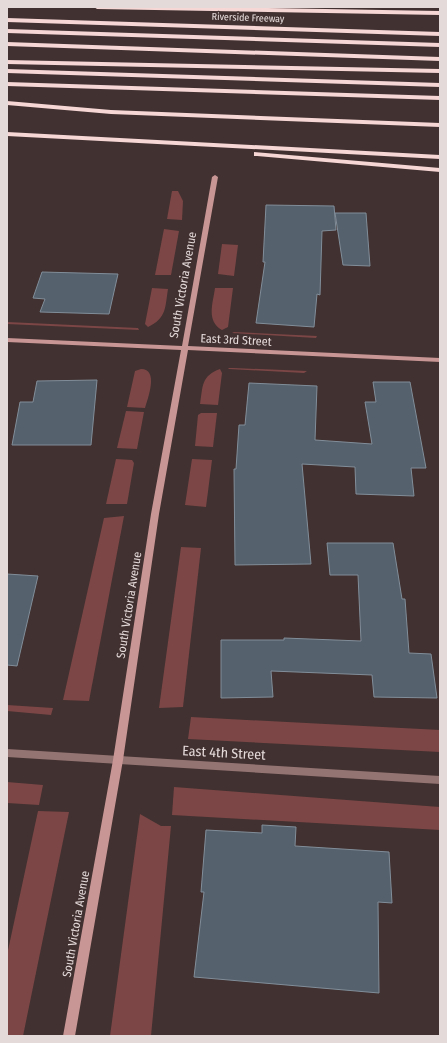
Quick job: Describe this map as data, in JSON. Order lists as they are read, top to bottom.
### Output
{
  "streets": {
    "highway": ["Riverside Freeway"],
    "street": ["South Victoria Avenue", "East 3rd Street", "East 4th Street"]
  },
  "crossings": [
    ["South Victoria Avenue", "East 3rd Street"],
    ["South Victoria Avenue", "East 4th Street"]
  ]
}
